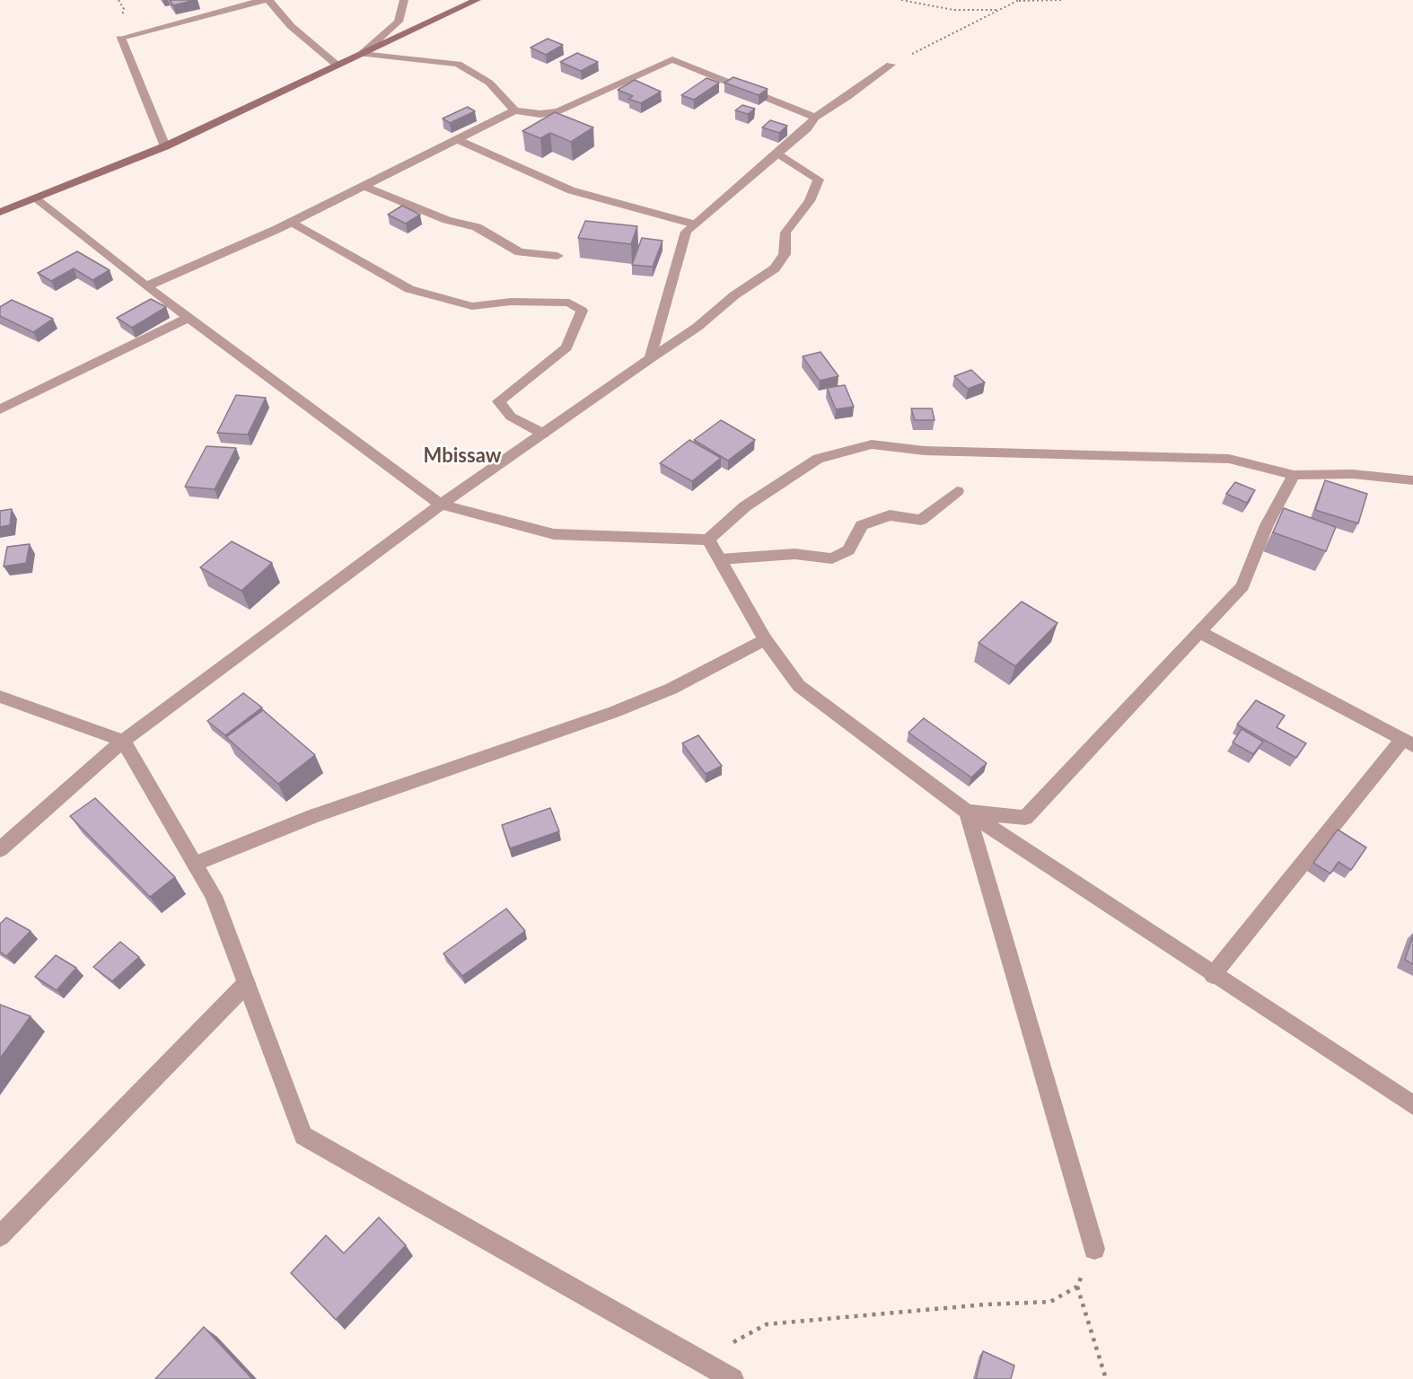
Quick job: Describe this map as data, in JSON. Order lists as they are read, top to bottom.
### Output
{
  "districts": ["Mbissaw"]
}
